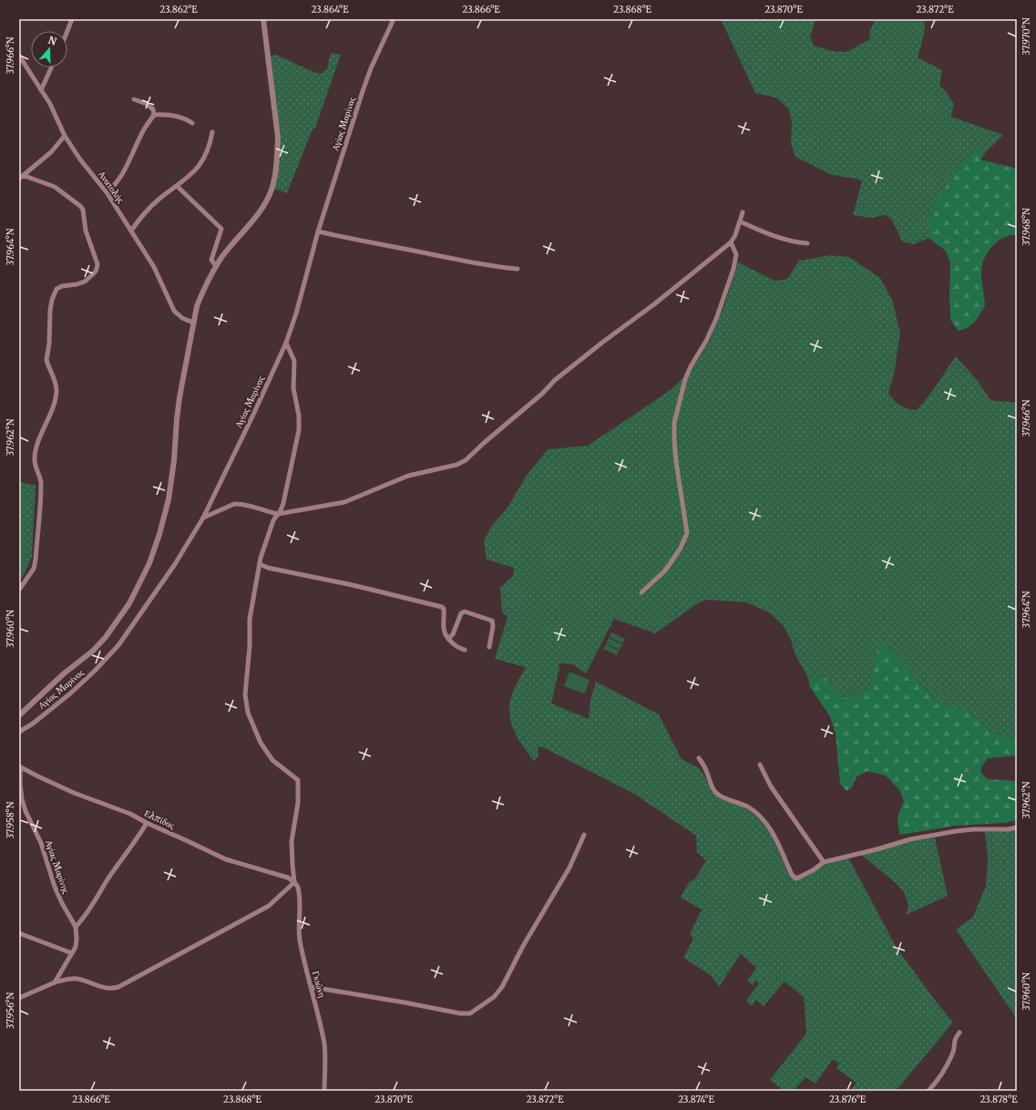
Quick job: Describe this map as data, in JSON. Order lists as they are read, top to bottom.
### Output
{
  "streets": {
    "street": [
      "Αγίας Μαρίνας",
      "Ανατολής",
      "Ελπίδας",
      "Αγίας Μαρίνης",
      "Γκιώνη"
    ]
  },
  "crossings": [
    ["Ελπίδας", "Αγίας Μαρίνης"],
    ["Ελπίδας", "Γκιώνη"]
  ],
  "north": "top",
  "coordinates": [
    "23.862°E",
    "23.864°E",
    "23.866°E",
    "23.868°E",
    "23.870°E",
    "23.872°E",
    "37.970°N",
    "37.966°N",
    "37.968°N",
    "37.964°N",
    "37.962°N",
    "37.960°N",
    "37.958°N",
    "37.956°N",
    "23.874°E",
    "23.876°E",
    "23.878°E"
  ]
}
